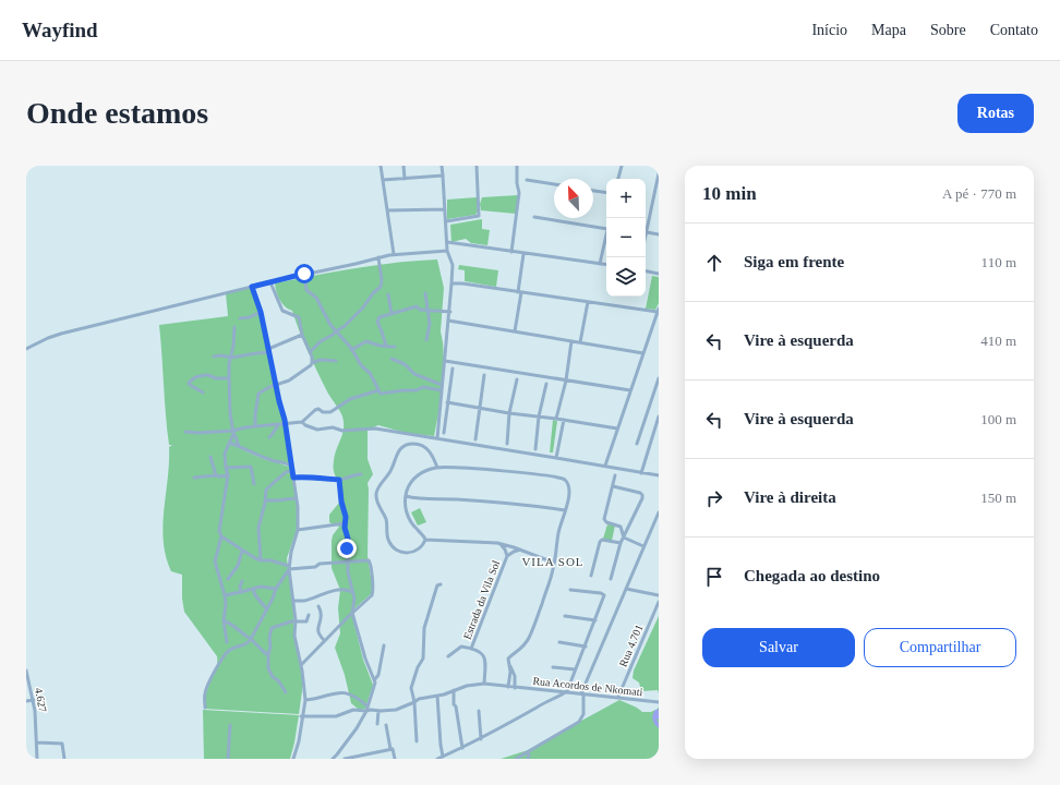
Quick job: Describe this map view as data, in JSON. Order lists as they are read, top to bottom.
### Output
{
  "streets": {
    "street": [
      "Estrada da Vila Sol",
      "Rua 4.701",
      "Rua Acordos de Nkomati",
      "4.627"
    ]
  },
  "crossings": [
    ["Rua 4.701", "Rua Acordos de Nkomati"]
  ],
  "districts": ["VILA SOL"],
  "north": "top left",
  "page": {
    "header": "Wayfind",
    "nav": [
      "Início",
      "Mapa",
      "Sobre",
      "Contato"
    ],
    "buttons": [
      "Rotas",
      ["Salvar", "Compartilhar"]
    ],
    "title": "Onde estamos",
    "heading": ["10 min", "A pé · 770 m"],
    "map_buttons": ["+", "−"],
    "list": [
      ["Siga em frente", "110 m"],
      ["Vire à esquerda", "410 m"],
      ["Vire à esquerda", "100 m"],
      ["Vire à direita", "150 m"],
      "Chegada ao destino"
    ]
  }
}
